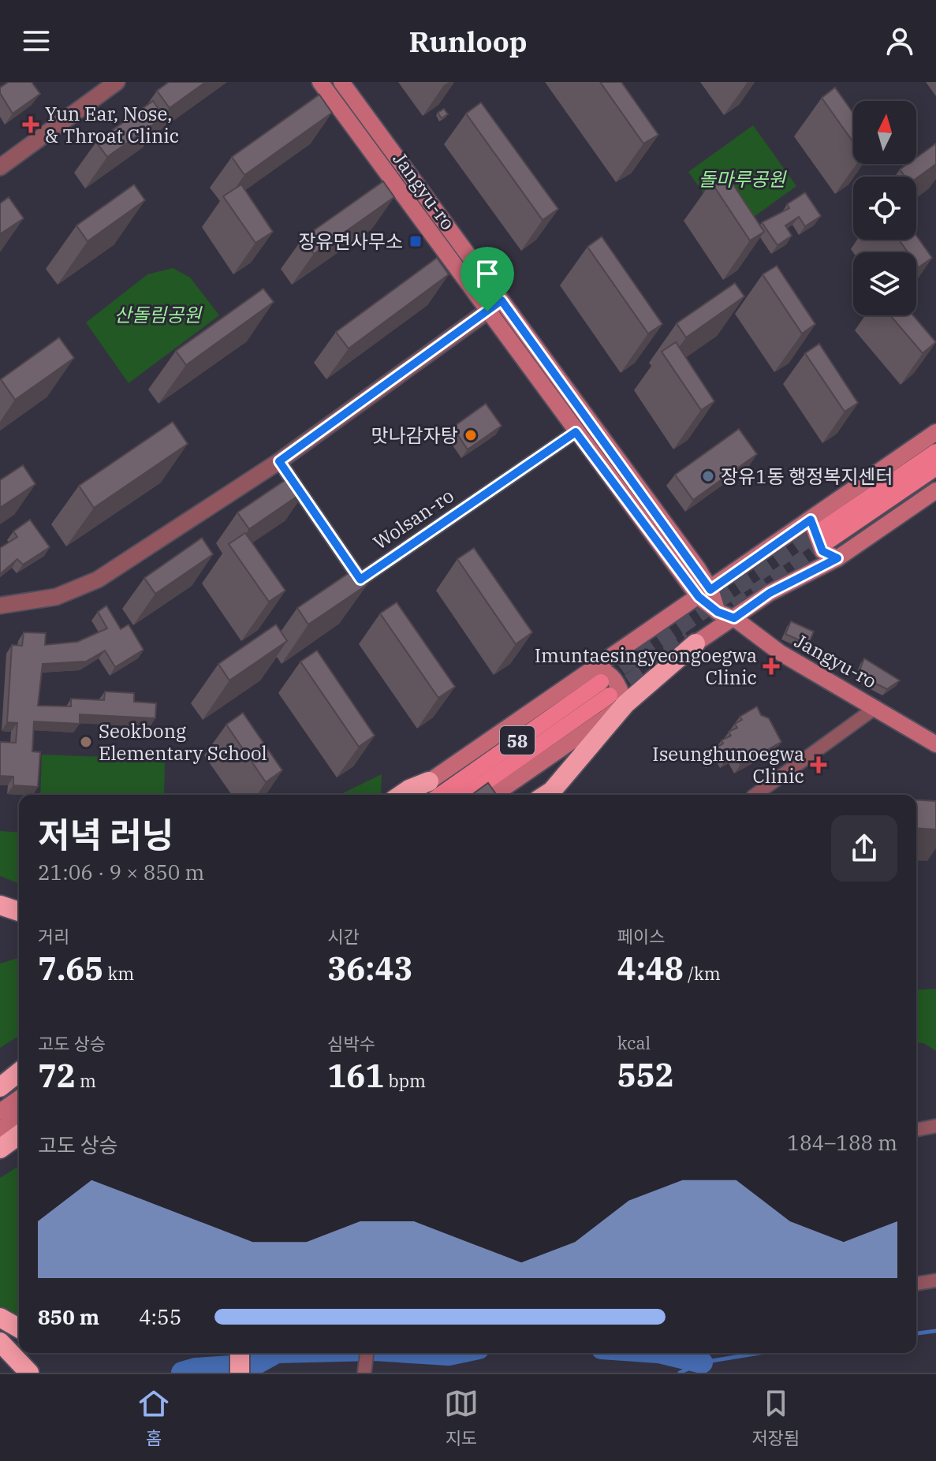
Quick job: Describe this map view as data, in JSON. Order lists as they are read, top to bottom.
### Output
{
  "streets": {
    "main road": ["Jangyu-ro", "58"],
    "street": ["Wolsan-ro"]
  },
  "crossings": [
    ["Jangyu-ro", "Wolsan-ro"]
  ],
  "parks": ["돌마루공원", "산돌림공원"],
  "places": {
    "health": ["Yun Ear, Nose, & Throat Clinic", "Imuntaesingyeongoegwa Clinic", "Iseunghunoegwa Clinic"],
    "transit": ["장유면사무소"],
    "other": ["맛나감자탕", "장유1동 행정복지센터", "Seokbong Elementary School"]
  },
  "north": "top",
  "page": {
    "header": "Runloop",
    "heading": ["저녁 러닝", "21:06 · 9 × 850 m"],
    "stats": [
      ["거리", "7.65 km"],
      ["시간", "36:43"],
      ["페이스", "4:48 /km"],
      ["고도 상승", "72 m"],
      ["심박수", "161 bpm"],
      ["kcal", "552"]
    ],
    "chart": ["고도 상승", "184–188 m"],
    "list": [
      {
        "name": "850 m",
        "note": "4:55"
      }
    ],
    "tabs": ["홈", "지도", "저장됨"]
  }
}
